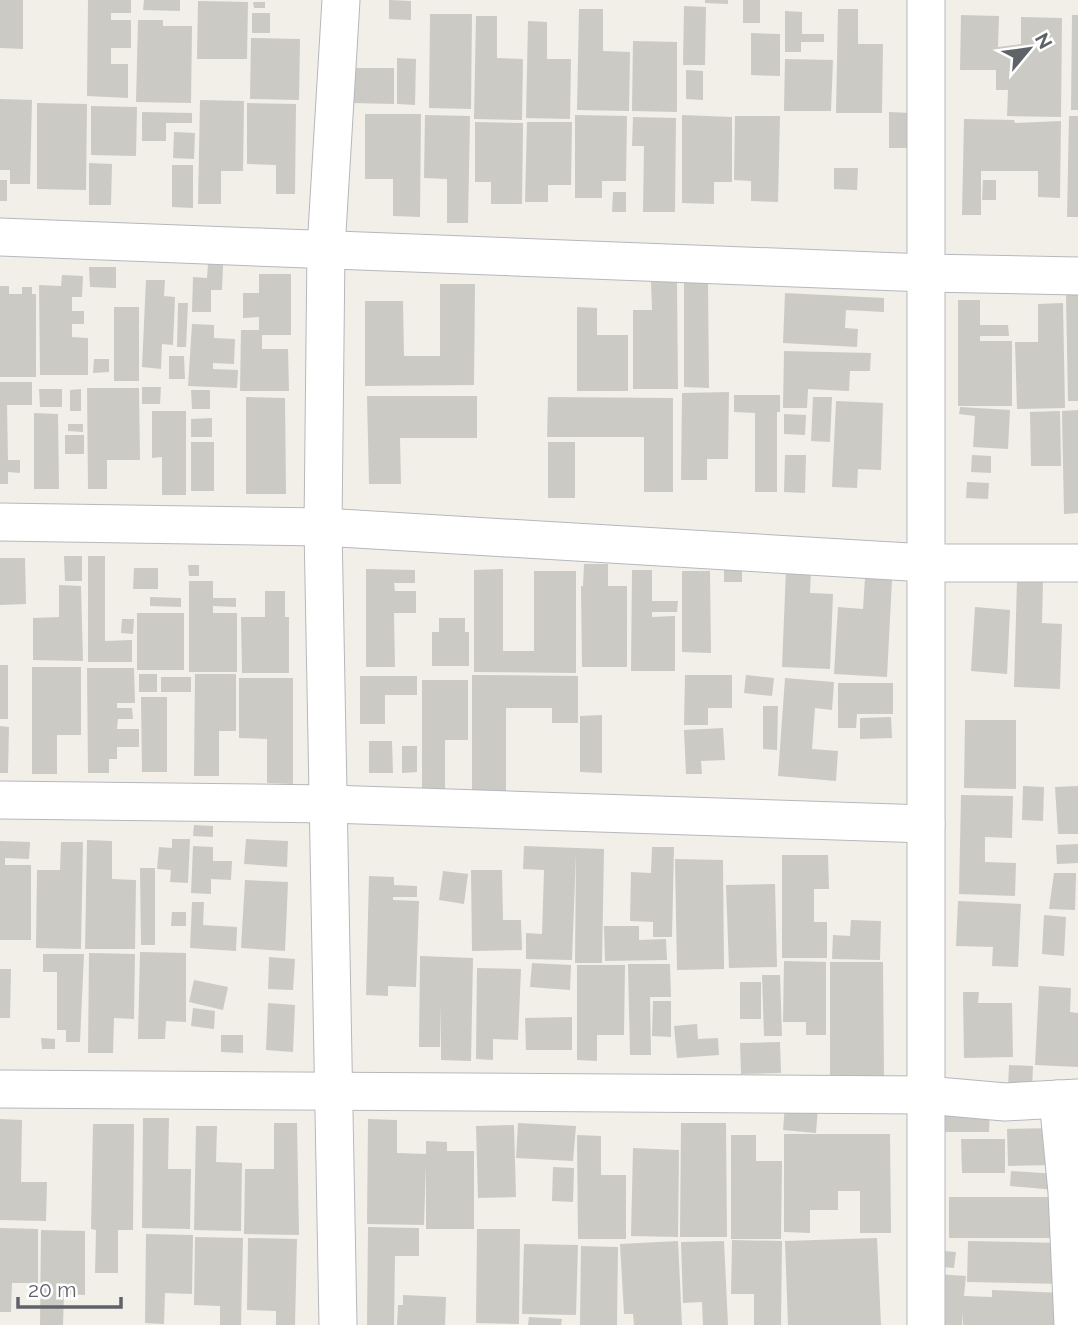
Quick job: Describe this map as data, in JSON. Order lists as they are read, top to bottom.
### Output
{
  "scale_bar": "20 m",
  "north": "top right"
}
